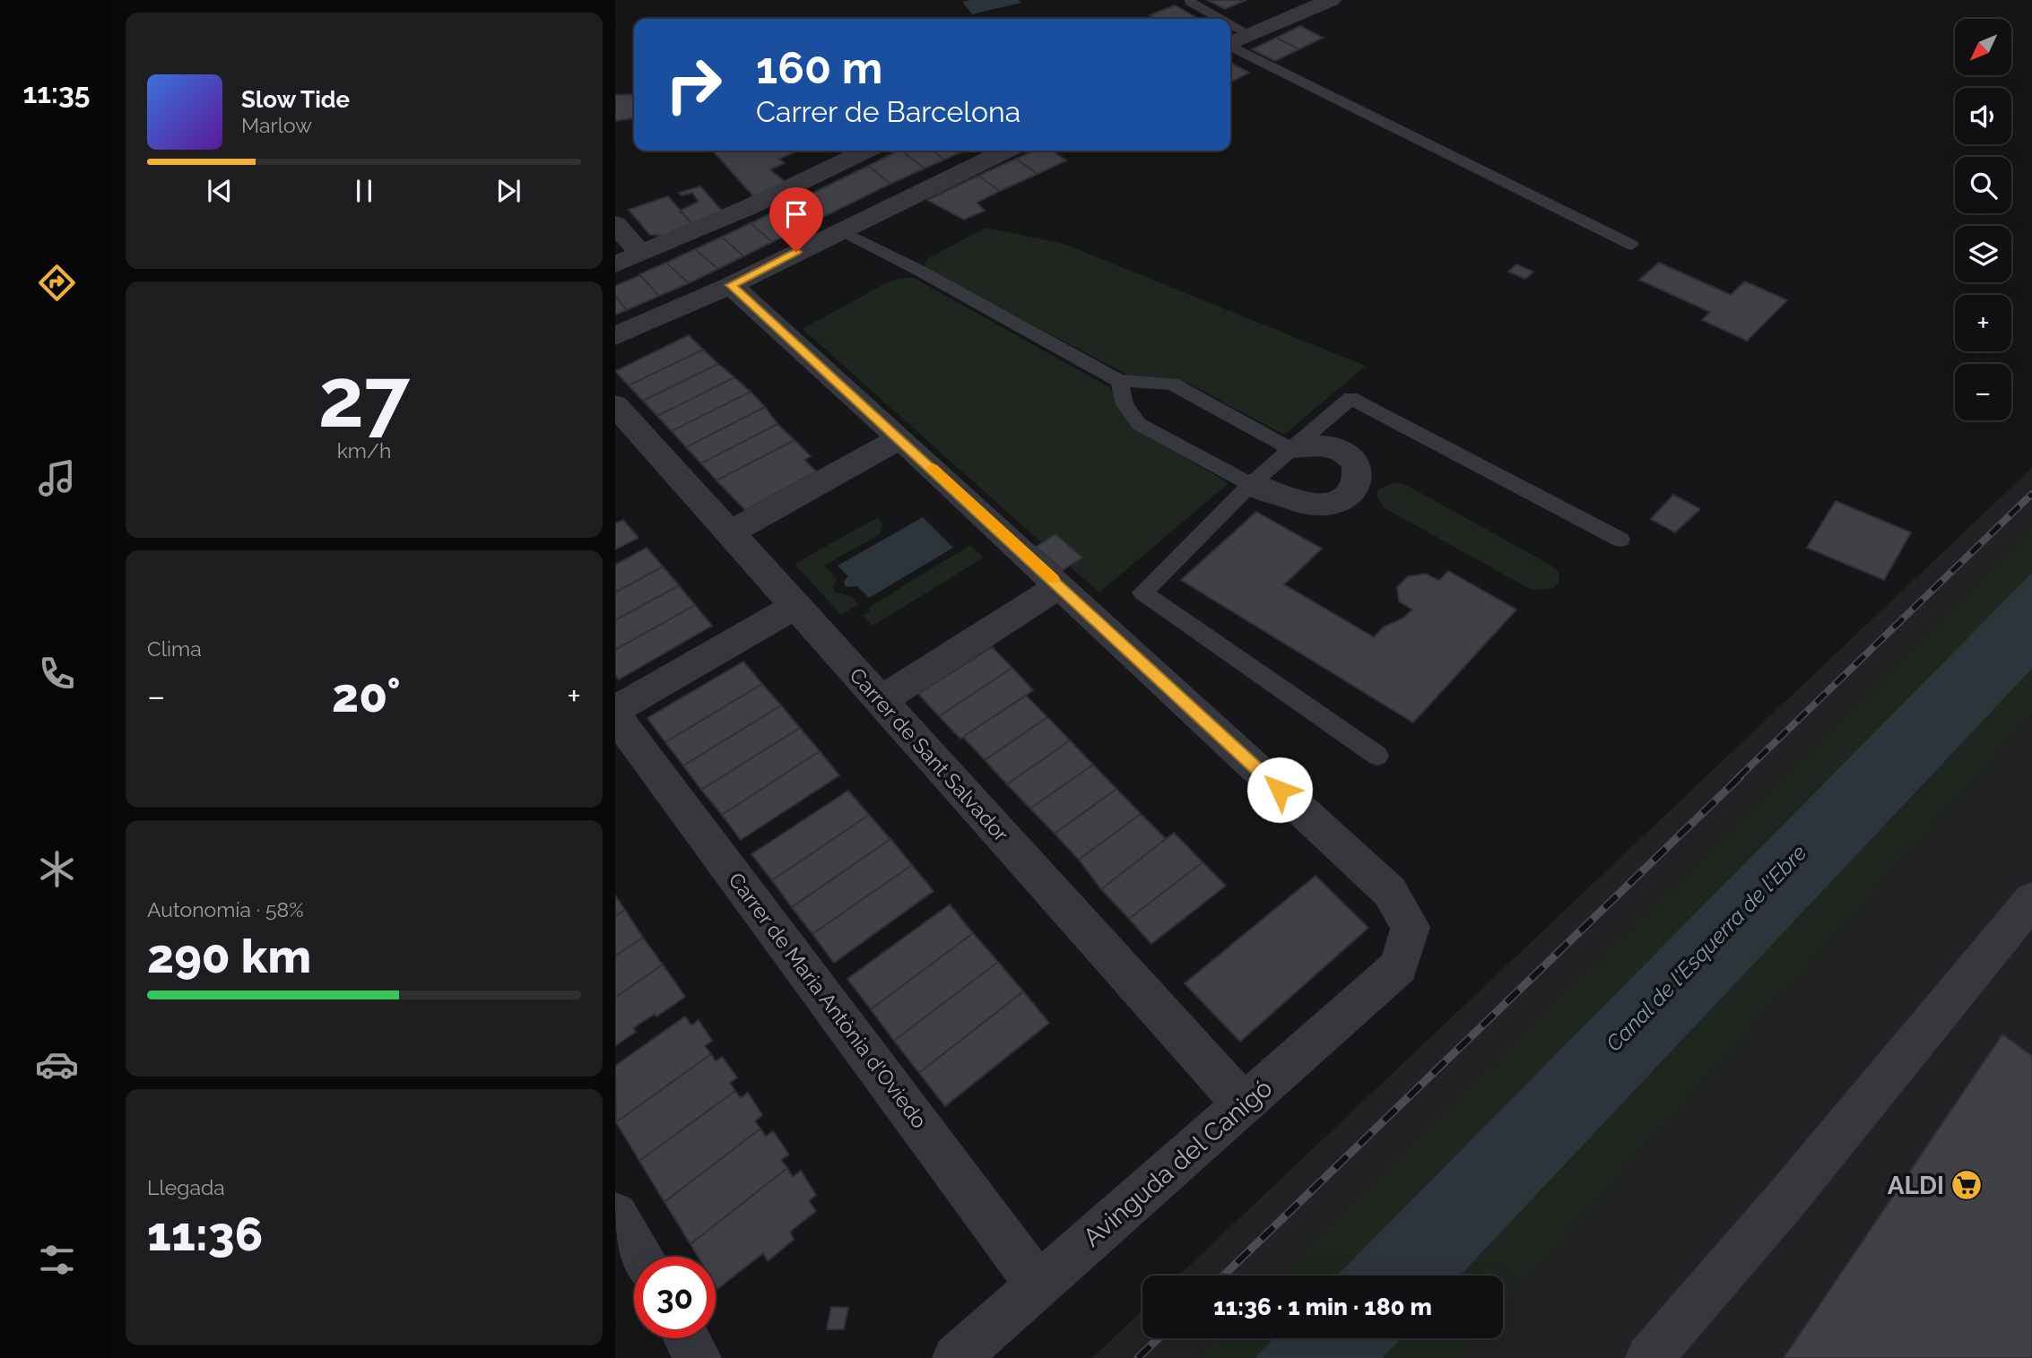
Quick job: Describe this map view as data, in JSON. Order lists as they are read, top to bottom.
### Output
{
  "streets": {
    "street": ["Carrer de Sant Salvador", "Carrer de Maria Antònia d'Oviedo", "Avinguda del Canigó"]
  },
  "crossings": [
    ["Carrer de Sant Salvador", "Avinguda del Canigó"],
    ["Carrer de Maria Antònia d'Oviedo", "Avinguda del Canigó"]
  ],
  "water": ["Canal de l'Esquerra de l'Ebre"],
  "places": {
    "supermarket": ["ALDI"]
  },
  "north": "bottom left",
  "page": {
    "tabs": "11:35",
    "map_buttons": ["+", "−"],
    "turn": ["160 m", "Carrer de Barcelona"],
    "song": ["Slow Tide", "Marlow"],
    "tile": [
      ["27", "km/h"],
      "Clima",
      ["Autonomía · 58%", "290 km"],
      ["Llegada", "11:36"]
    ],
    "heat": ["−", "20°", "+"],
    "limit": "30",
    "trip": "11:36 · 1 min · 180 m"
  }
}
